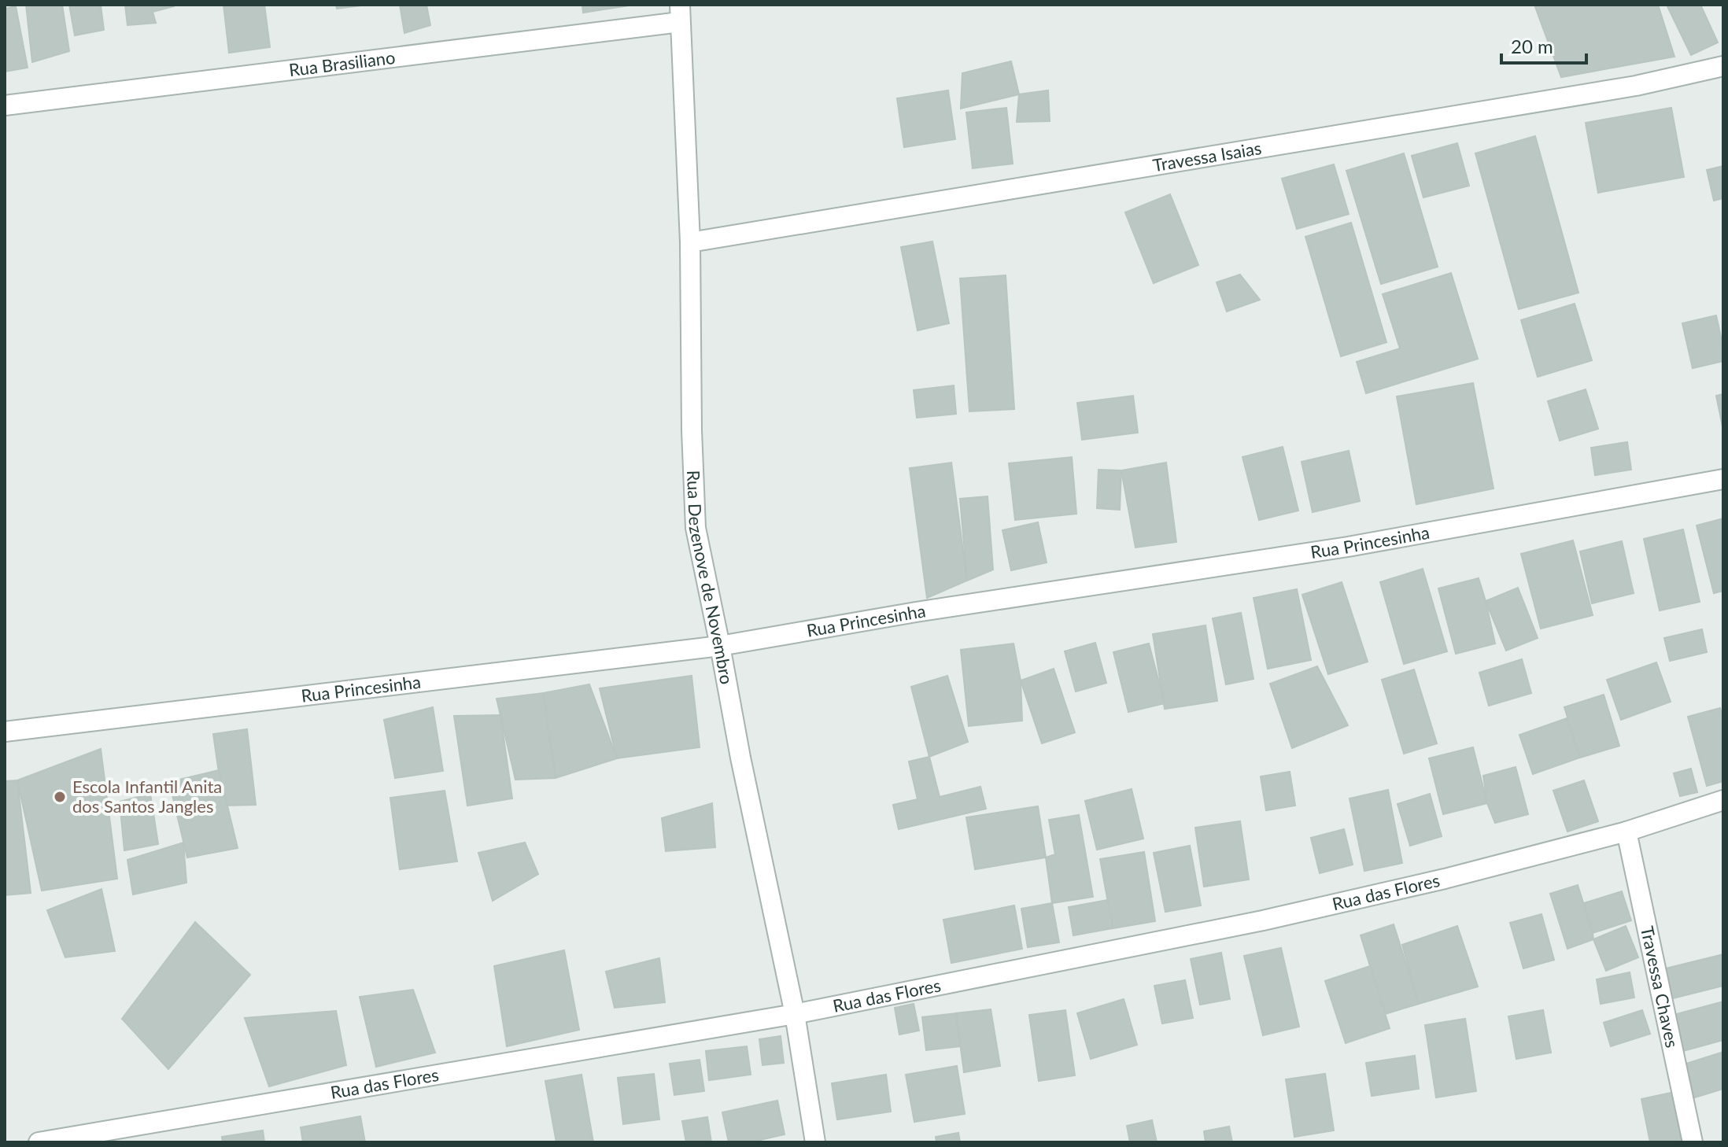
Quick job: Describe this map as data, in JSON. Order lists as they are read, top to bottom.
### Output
{
  "streets": {
    "street": [
      "Rua Brasiliano",
      "Travessa Isaias",
      "Rua Princesinha",
      "Rua Dezenove de Novembro",
      "Rua das Flores",
      "Travessa Chaves"
    ]
  },
  "crossings": [
    ["Rua Brasiliano", "Rua Dezenove de Novembro"],
    ["Travessa Isaias", "Rua Dezenove de Novembro"],
    ["Rua Princesinha", "Rua Dezenove de Novembro"],
    ["Rua Dezenove de Novembro", "Rua das Flores"],
    ["Rua das Flores", "Travessa Chaves"]
  ],
  "places": ["Escola Infantil Anita dos Santos Jangles"],
  "scale_bar": "20 m"
}
